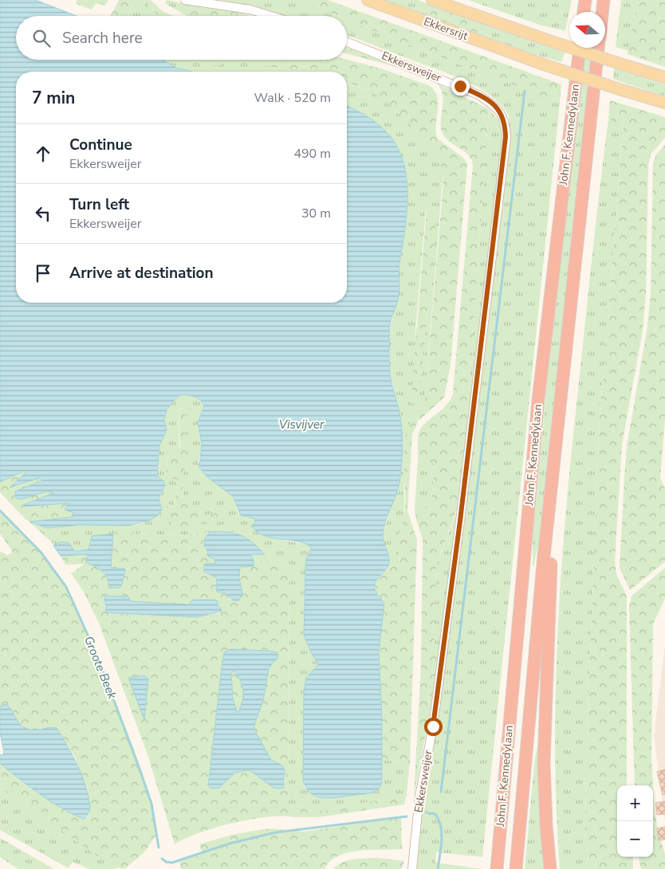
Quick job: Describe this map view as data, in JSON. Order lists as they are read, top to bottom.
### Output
{
  "streets": {
    "highway": ["John F. Kennedylaan"],
    "main road": ["Ekkersrijt"],
    "street": ["Ekkersweijer"]
  },
  "water": ["Visvijver", "Groote Beek"],
  "north": "left",
  "page": {
    "search": "Search here",
    "heading": ["7 min", "Walk · 520 m"],
    "list": [
      ["Continue", "Ekkersweijer", "490 m"],
      ["Turn left", "Ekkersweijer", "30 m"],
      "Arrive at destination"
    ],
    "map_buttons": ["+", "−"]
  }
}
